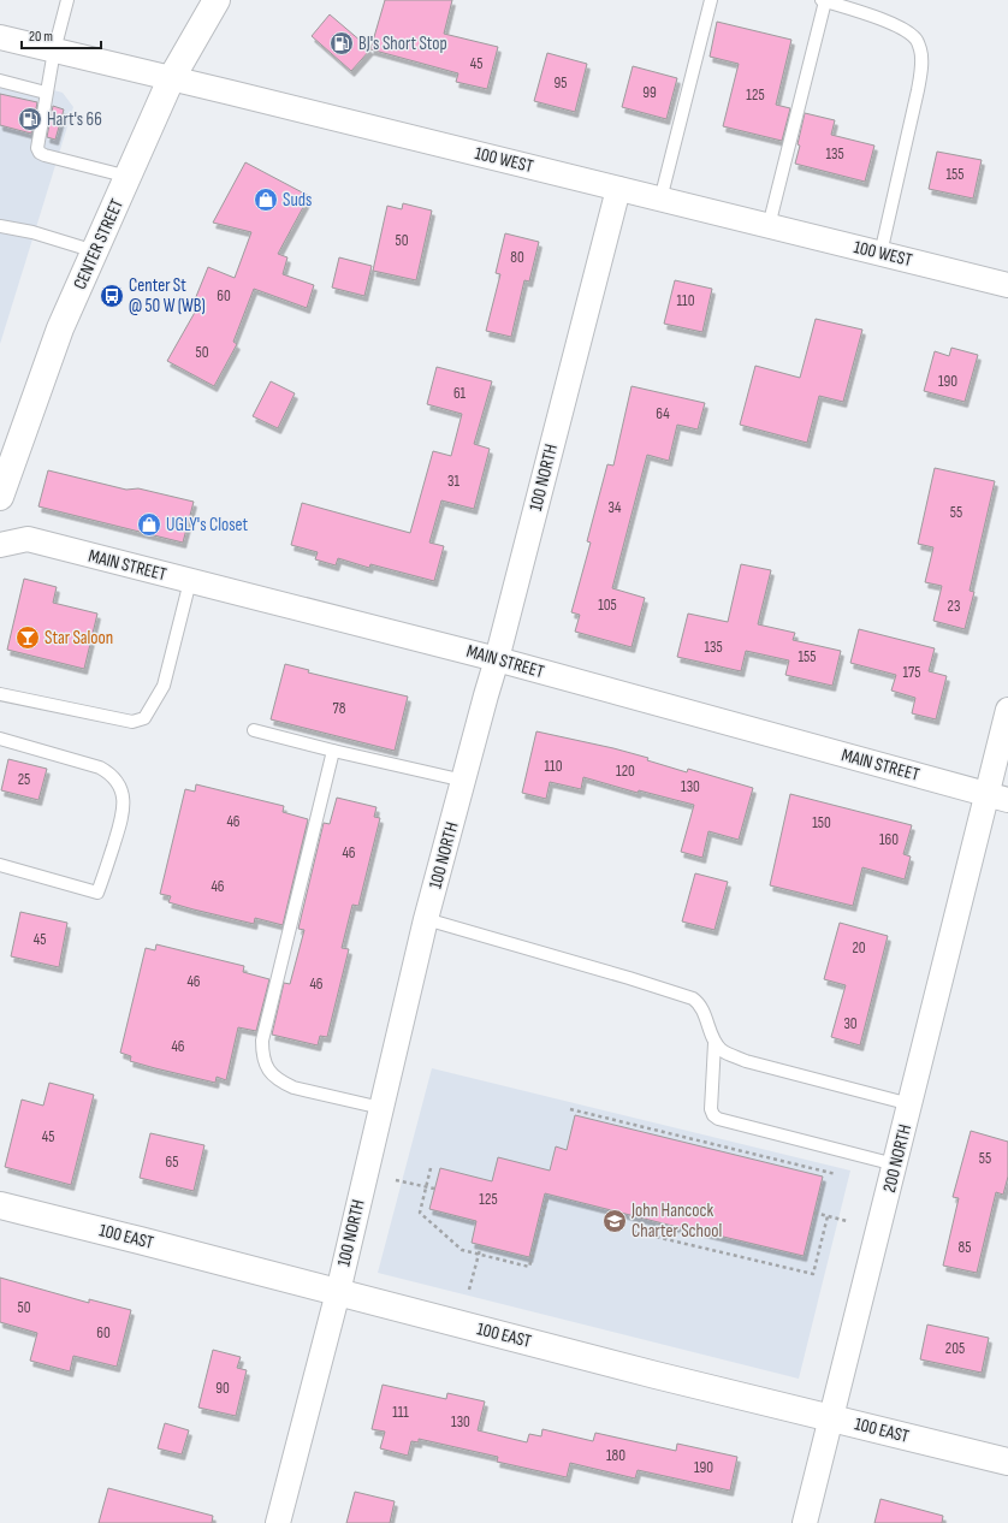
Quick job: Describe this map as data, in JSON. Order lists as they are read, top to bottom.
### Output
{
  "streets": {
    "main road": ["CENTER STREET", "100 EAST"],
    "street": [
      "100 WEST",
      "100 NORTH",
      "MAIN STREET",
      "200 NORTH"
    ]
  },
  "crossings": [
    ["100 WEST", "CENTER STREET"],
    ["100 WEST", "100 NORTH"],
    ["100 NORTH", "MAIN STREET"],
    ["100 NORTH", "100 EAST"],
    ["MAIN STREET", "200 NORTH"],
    ["200 NORTH", "100 EAST"]
  ],
  "places": {
    "fuel station": ["BJ's Short Stop", "Hart's 66"],
    "shop": ["Suds", "UGLY's Closet"],
    "bus stop": ["Center St @ 50 W (WB)"],
    "bar": ["Star Saloon"],
    "school or university": ["John Hancock Charter School"]
  },
  "house_numbers": [
    "45",
    "95",
    "99",
    "125",
    "135",
    "155",
    "50",
    "80",
    "60",
    "110",
    "50",
    "190",
    "61",
    "64",
    "31",
    "34",
    "55",
    "105",
    "23",
    "135",
    "155",
    "175",
    "78",
    "110",
    "120",
    "25",
    "130",
    "46",
    "150",
    "160",
    "46",
    "46",
    "45",
    "20",
    "46",
    "46",
    "30",
    "46",
    "45",
    "55",
    "65",
    "125",
    "85",
    "50",
    "60",
    "205",
    "90",
    "111",
    "130",
    "180",
    "190"
  ],
  "scale_bar": "20 m"
}
